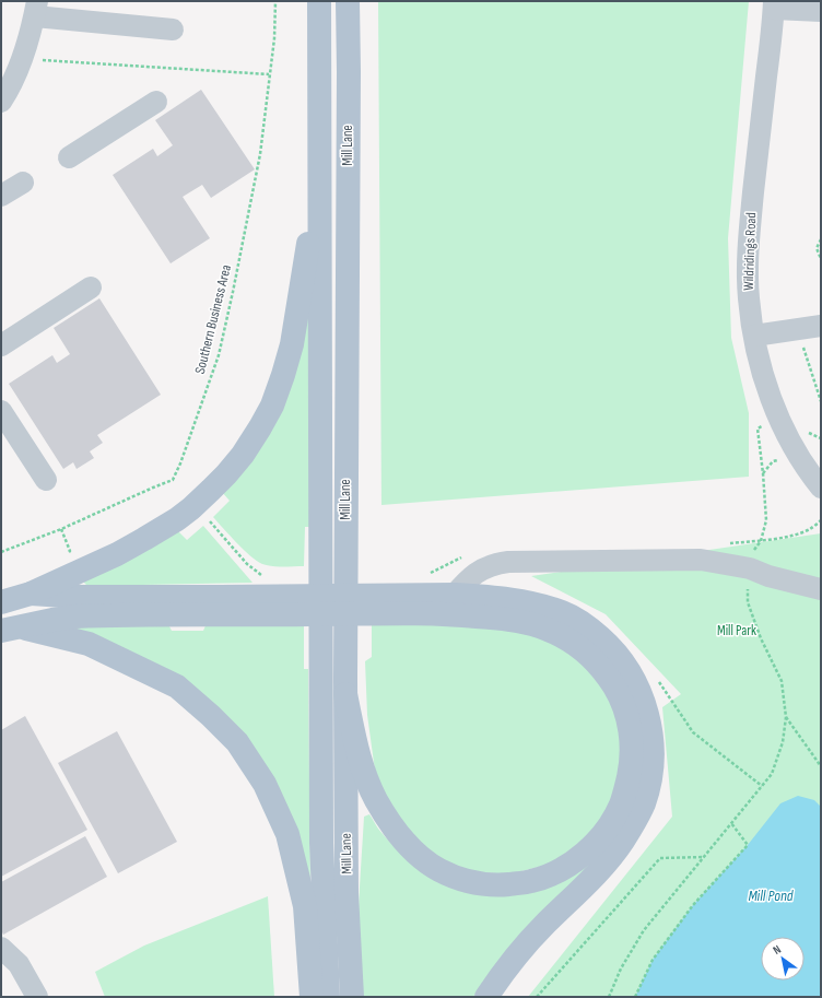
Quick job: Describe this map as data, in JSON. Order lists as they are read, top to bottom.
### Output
{
  "streets": {
    "main road": ["Mill Lane"],
    "street": ["Wildridings Road"],
    "path": ["Southern Business Area"]
  },
  "water": ["Mill Pond"],
  "parks": ["Mill Park"],
  "north": "top left"
}
